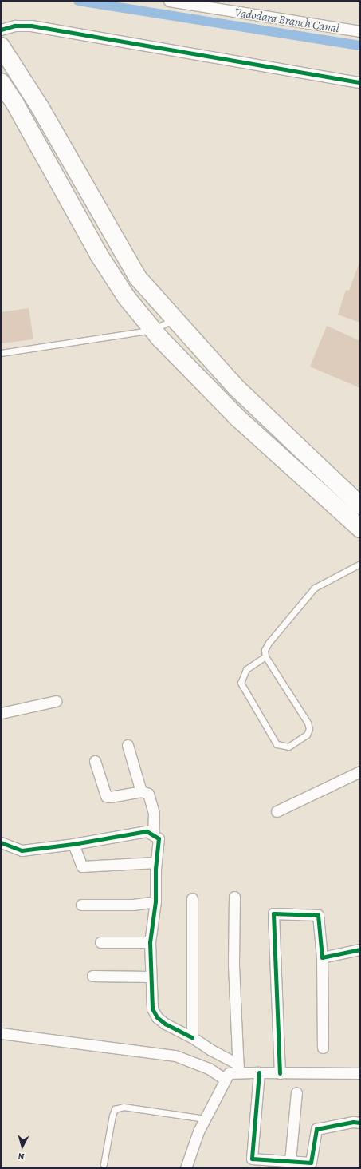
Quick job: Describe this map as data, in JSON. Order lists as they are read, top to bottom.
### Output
{
  "water": ["Vadodara Branch Canal"],
  "north": "bottom"
}
